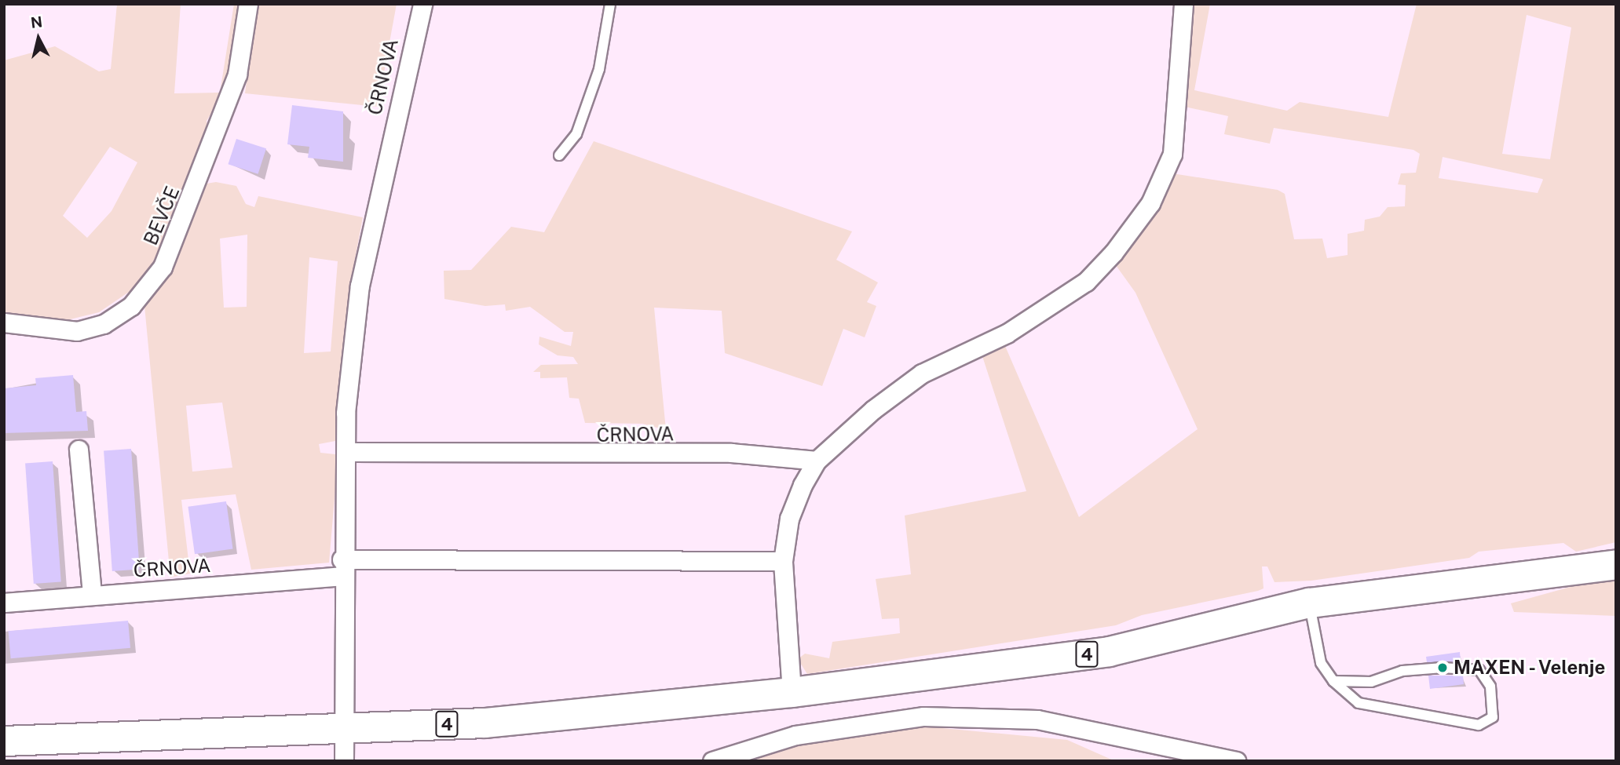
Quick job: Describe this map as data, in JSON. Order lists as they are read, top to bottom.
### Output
{
  "streets": {
    "main road": ["4"],
    "street": ["ČRNOVA", "BEVČE"]
  },
  "crossings": [
    ["ČRNOVA", "4"]
  ],
  "places": ["MAXEN - Velenje"],
  "north": "top"
}
